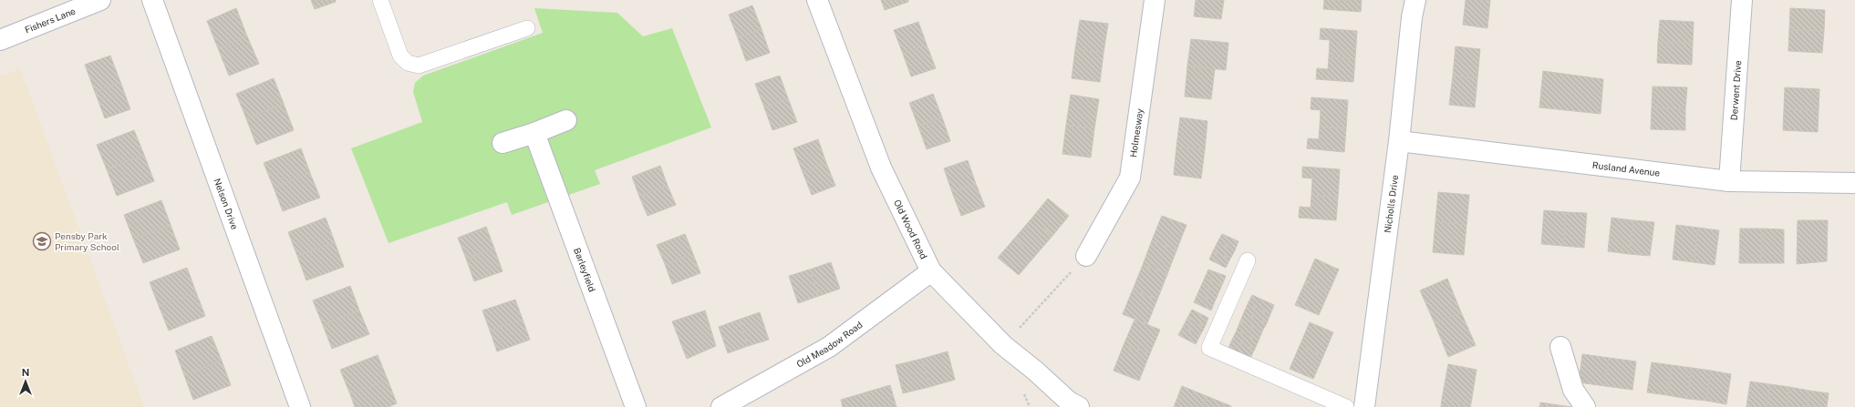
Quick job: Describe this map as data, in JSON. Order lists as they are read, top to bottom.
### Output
{
  "streets": {
    "street": [
      "Fishers Lane",
      "Derwent Drive",
      "Holmesway",
      "Rusland Avenue",
      "Nelson Drive",
      "Nicholls Drive",
      "Old Wood Road",
      "Barleyfield",
      "Old Meadow Road"
    ]
  },
  "crossings": [
    ["Derwent Drive", "Rusland Avenue"],
    ["Rusland Avenue", "Nicholls Drive"],
    ["Old Wood Road", "Old Meadow Road"]
  ],
  "places": {
    "school or university": ["Pensby Park Primary School"]
  },
  "north": "top"
}
